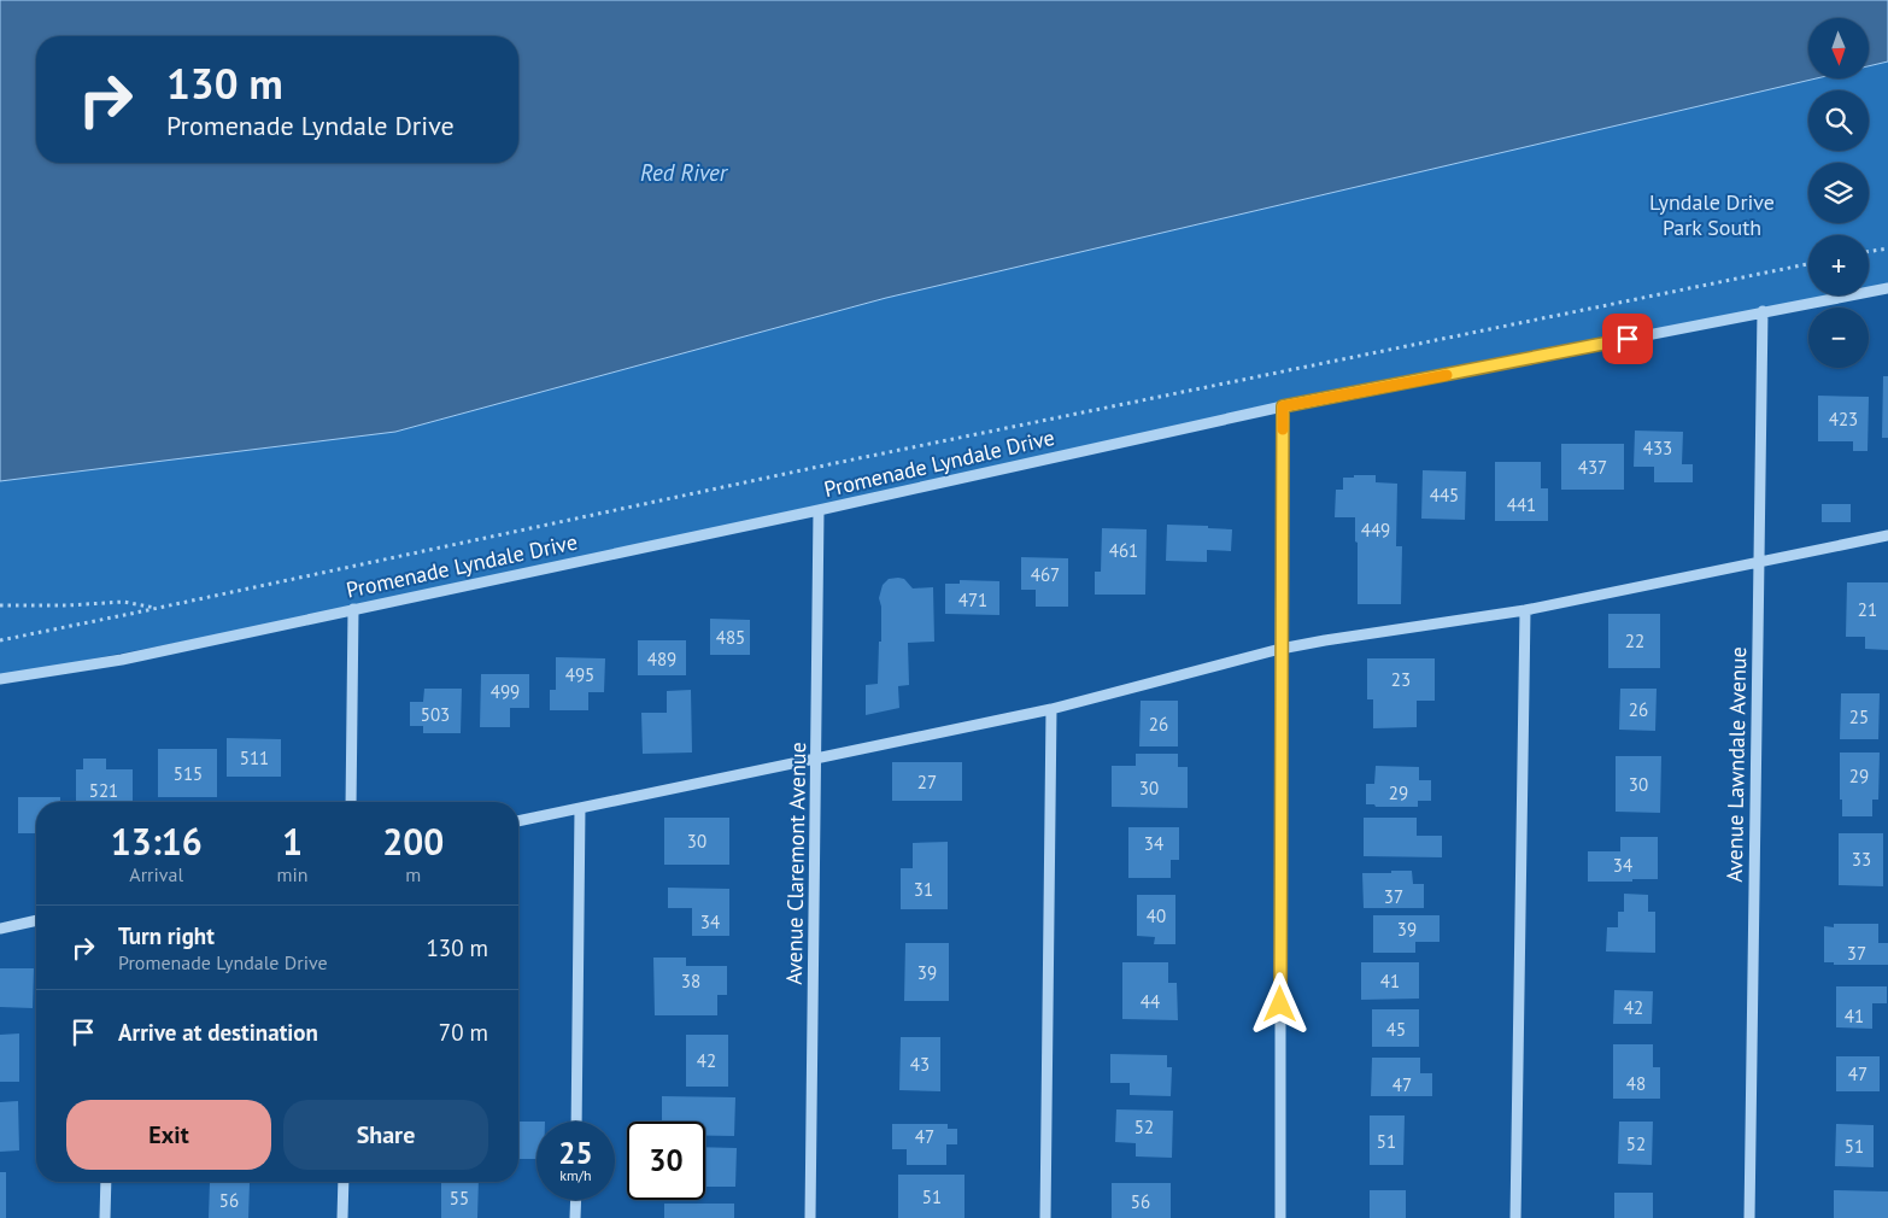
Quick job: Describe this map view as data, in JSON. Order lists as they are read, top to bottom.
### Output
{
  "streets": {
    "street": ["Promenade Lyndale Drive", "Avenue Lawndale Avenue", "Avenue Claremont Avenue"]
  },
  "crossings": [
    ["Promenade Lyndale Drive", "Avenue Lawndale Avenue"],
    ["Promenade Lyndale Drive", "Avenue Claremont Avenue"]
  ],
  "water": ["Red River"],
  "parks": ["Lyndale Drive Park South"],
  "house_numbers": [
    "423",
    "433",
    "437",
    "445",
    "441",
    "449",
    "461",
    "467",
    "471",
    "21",
    "485",
    "22",
    "489",
    "495",
    "23",
    "499",
    "26",
    "503",
    "25",
    "26",
    "511",
    "515",
    "29",
    "27",
    "30",
    "30",
    "521",
    "29",
    "30",
    "34",
    "33",
    "34",
    "31",
    "37",
    "40",
    "34",
    "39",
    "37",
    "39",
    "38",
    "41",
    "44",
    "42",
    "41",
    "45",
    "42",
    "43",
    "47",
    "48",
    "47",
    "52",
    "47",
    "51",
    "52",
    "51",
    "51",
    "55",
    "56",
    "56"
  ],
  "north": "bottom",
  "page": {
    "map_buttons": ["+", "−"],
    "turn": ["130 m", "Promenade Lyndale Drive"],
    "eta": [
      "13:16",
      "Arrival",
      "1",
      "min",
      "200",
      "m"
    ],
    "list": [
      {
        "name": "Turn right",
        "note": "Promenade Lyndale Drive",
        "value": "130 m"
      },
      {
        "name": "Arrive at destination",
        "value": "70 m"
      }
    ],
    "buttons": ["Exit", "Share"],
    "speed": "25 km/h",
    "limit": "30"
  }
}
